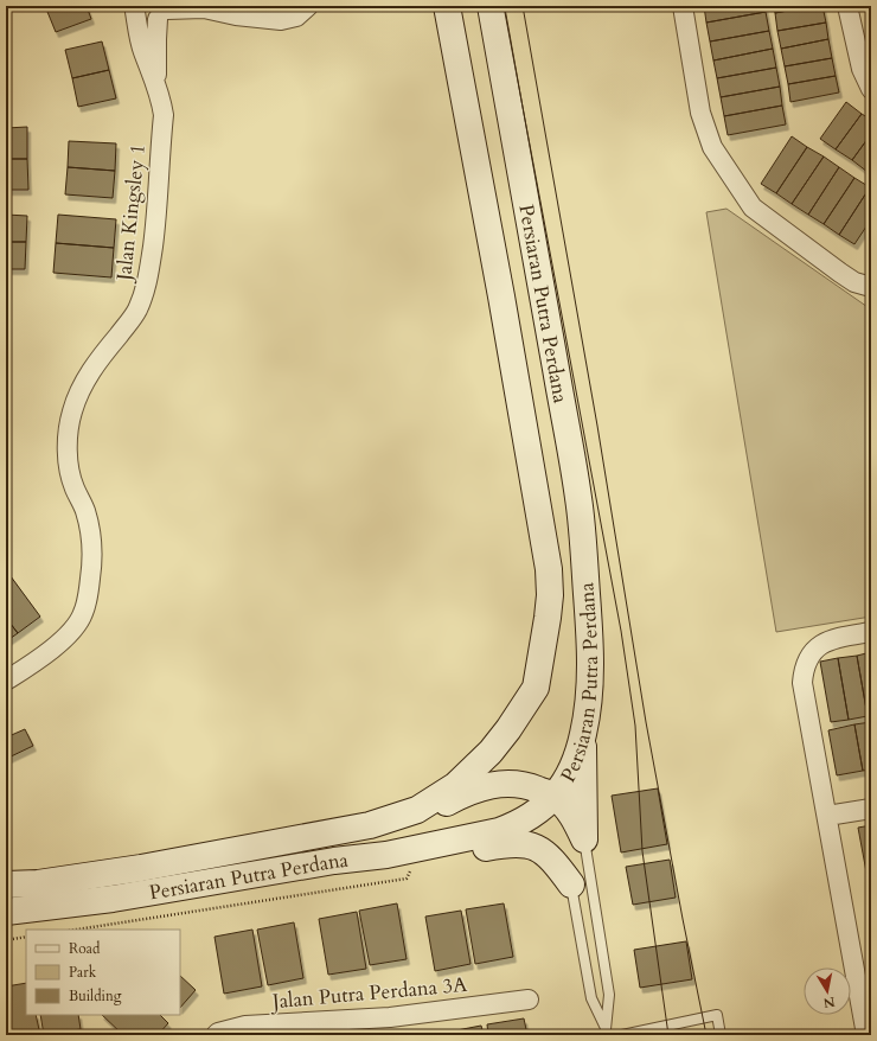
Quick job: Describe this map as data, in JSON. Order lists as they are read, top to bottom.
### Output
{
  "streets": {
    "main road": ["Persiaran Putra Perdana"],
    "street": ["Jalan Kingsley 1", "Jalan Putra Perdana 3A"]
  },
  "legend": ["Road", "Park", "Building"],
  "north": "bottom"
}
